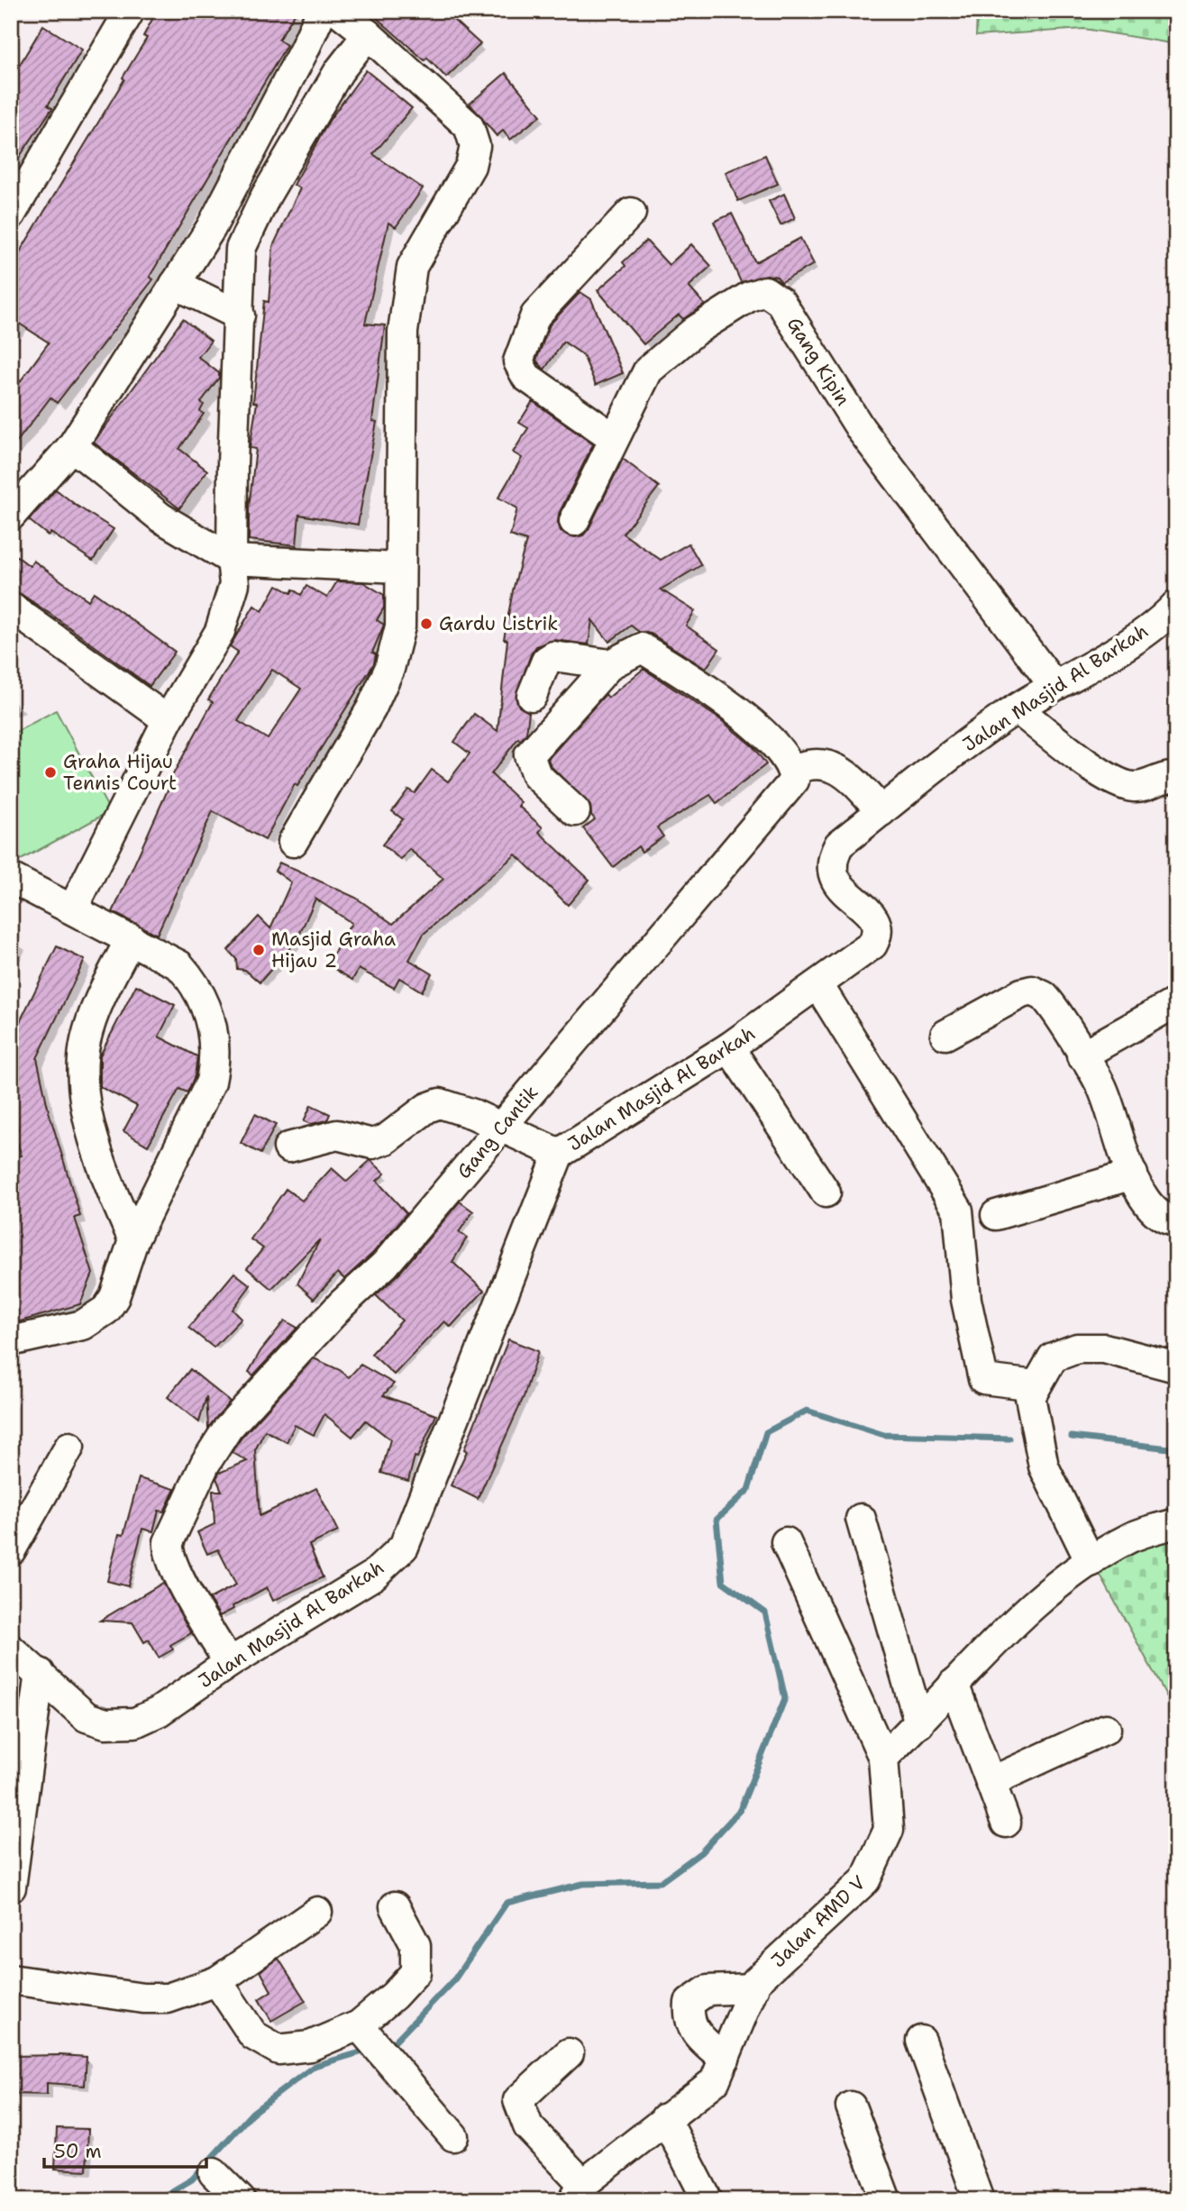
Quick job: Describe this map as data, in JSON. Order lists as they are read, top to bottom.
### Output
{
  "streets": {
    "street": [
      "Gang Kipin",
      "Jalan Masjid Al Barkah",
      "Gang Cantik",
      "Jalan AMD V"
    ]
  },
  "crossings": [
    ["Gang Kipin", "Jalan Masjid Al Barkah"],
    ["Jalan Masjid Al Barkah", "Gang Cantik"]
  ],
  "places": ["Gardu Listrik", "Graha Hijau Tennis Court", "Masjid Graha Hijau 2"],
  "scale_bar": "50 m"
}
